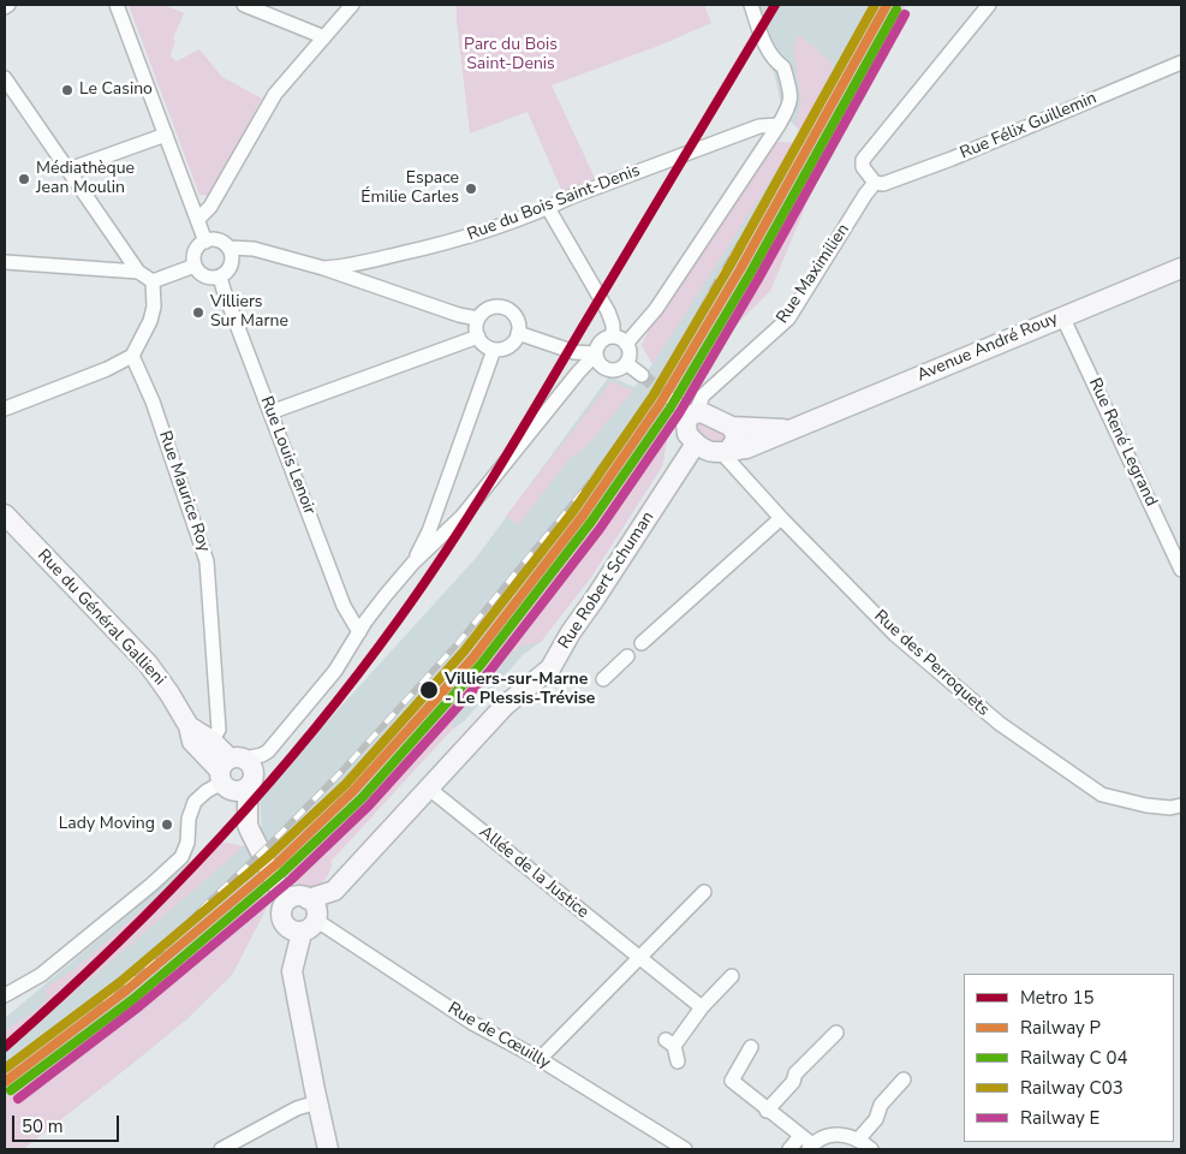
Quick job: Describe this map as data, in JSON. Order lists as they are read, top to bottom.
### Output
{
  "streets": {
    "main road": ["Avenue André Rouy", "Rue Robert Schuman", "Rue du Général Gallieni"],
    "street": [
      "Rue Félix Guillemin",
      "Rue du Bois Saint-Denis",
      "Rue Maximilien",
      "Rue René Legrand",
      "Rue Louis Lenoir",
      "Rue Maurice Roy",
      "Rue des Perroquets",
      "Allée de la Justice",
      "Rue de Cœuilly"
    ]
  },
  "crossings": [
    ["Rue Félix Guillemin", "Rue Maximilien"],
    ["Rue Maximilien", "Avenue André Rouy"],
    ["Rue Maximilien", "Rue Robert Schuman"],
    ["Rue Maximilien", "Rue des Perroquets"],
    ["Avenue André Rouy", "Rue René Legrand"],
    ["Avenue André Rouy", "Rue Robert Schuman"],
    ["Avenue André Rouy", "Rue des Perroquets"],
    ["Rue Maurice Roy", "Rue du Général Gallieni"],
    ["Rue Robert Schuman", "Rue du Général Gallieni"],
    ["Rue Robert Schuman", "Rue des Perroquets"],
    ["Rue Robert Schuman", "Allée de la Justice"],
    ["Rue Robert Schuman", "Rue de Cœuilly"]
  ],
  "parks": ["Parc du Bois Saint-Denis"],
  "places": [
    "Le Casino",
    "Médiathèque Jean Moulin",
    "Espace Émilie Carles",
    "Villiers Sur Marne",
    "Villiers-sur-Marne - Le Plessis-Trévise",
    "Lady Moving"
  ],
  "lines": [
    "metro line 15",
    "rail line P",
    "rail line C03",
    "rail line E"
  ],
  "legend": [
    "Metro 15",
    "Railway P",
    "Railway C 04",
    "Railway C03",
    "Railway E"
  ],
  "scale_bar": "50 m"
}
